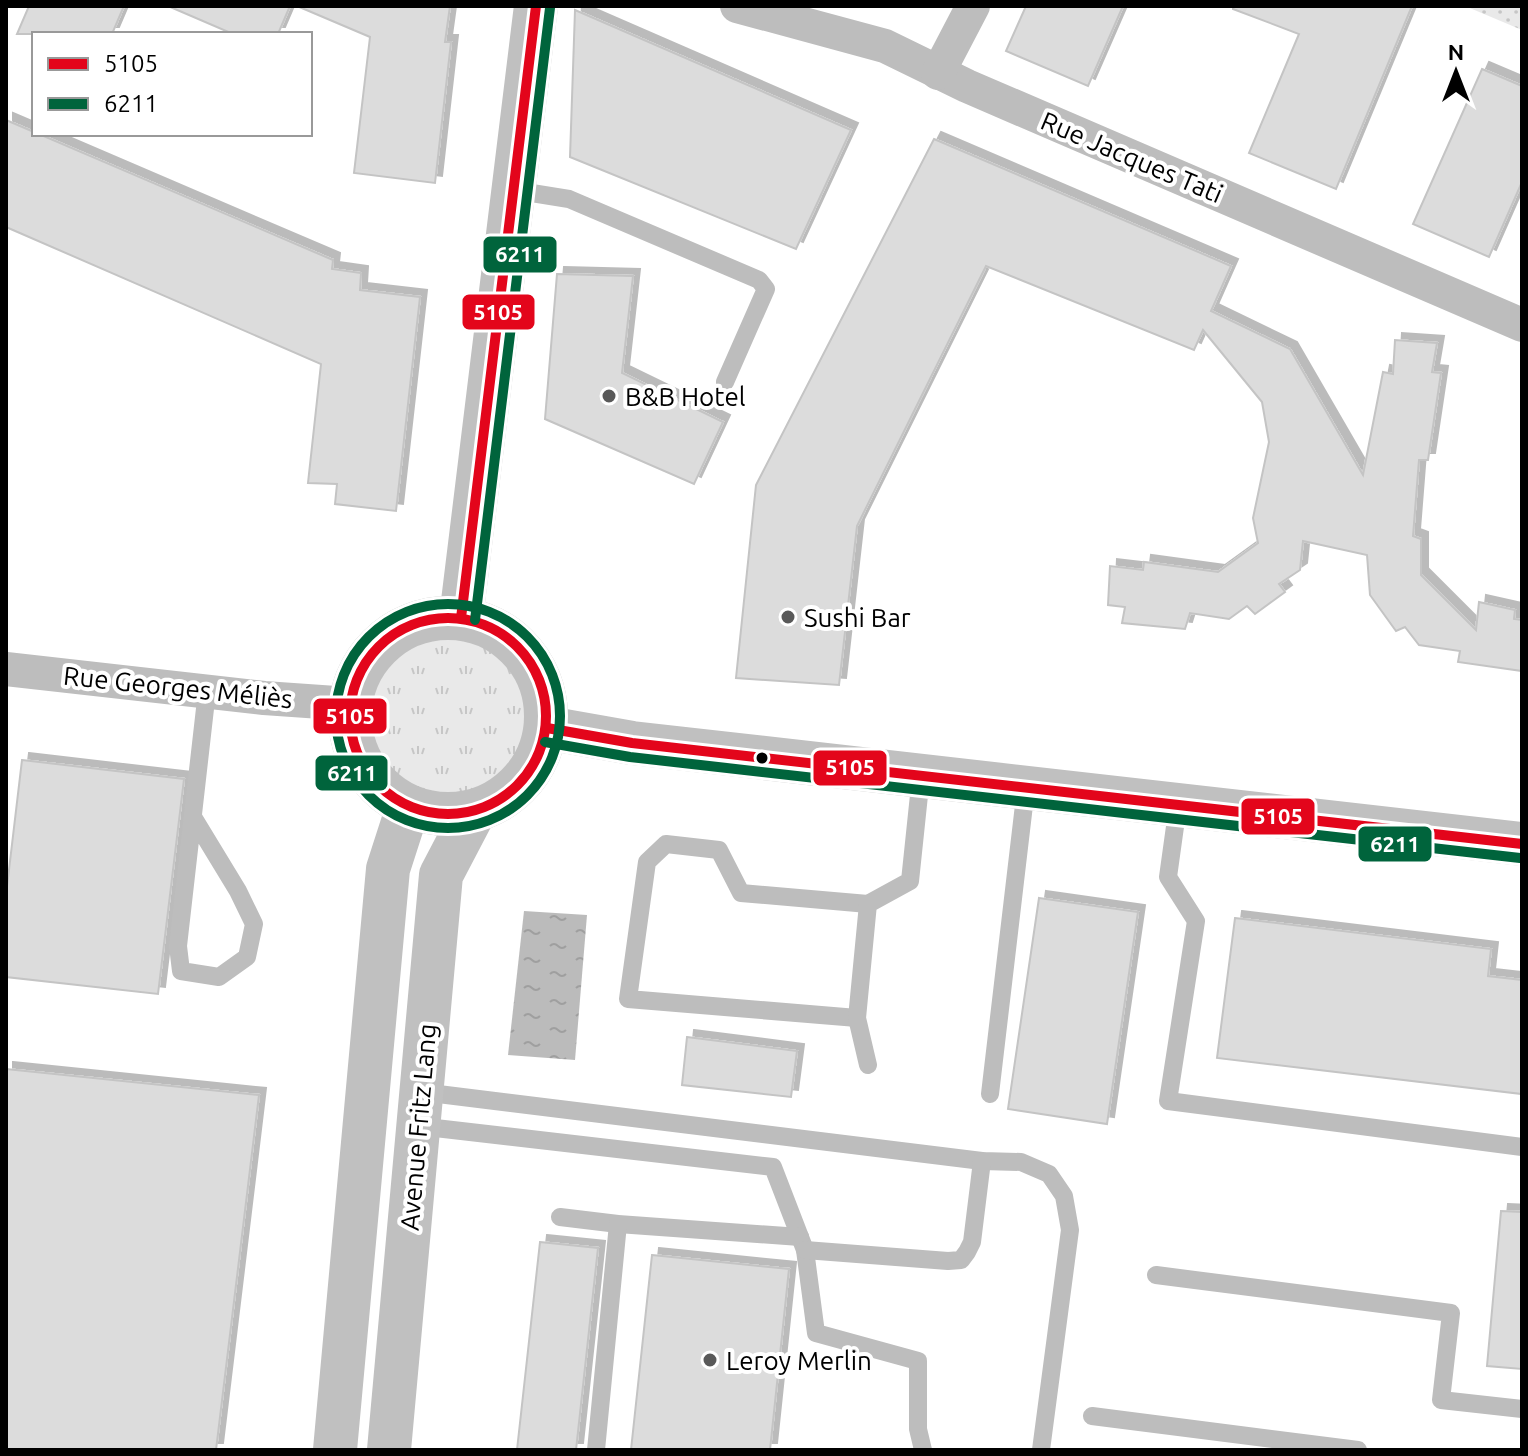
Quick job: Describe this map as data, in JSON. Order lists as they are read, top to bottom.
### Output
{
  "streets": {
    "street": ["Rue Jacques Tati", "Rue Georges Méliès", "Avenue Fritz Lang"]
  },
  "crossings": [
    ["Rue Georges Méliès", "Avenue Fritz Lang"]
  ],
  "places": ["B&B Hotel", "Sushi Bar", "Leroy Merlin"],
  "lines": ["transit line 5105", "transit line 6211"],
  "legend": ["5105", "6211"],
  "north": "top"
}
